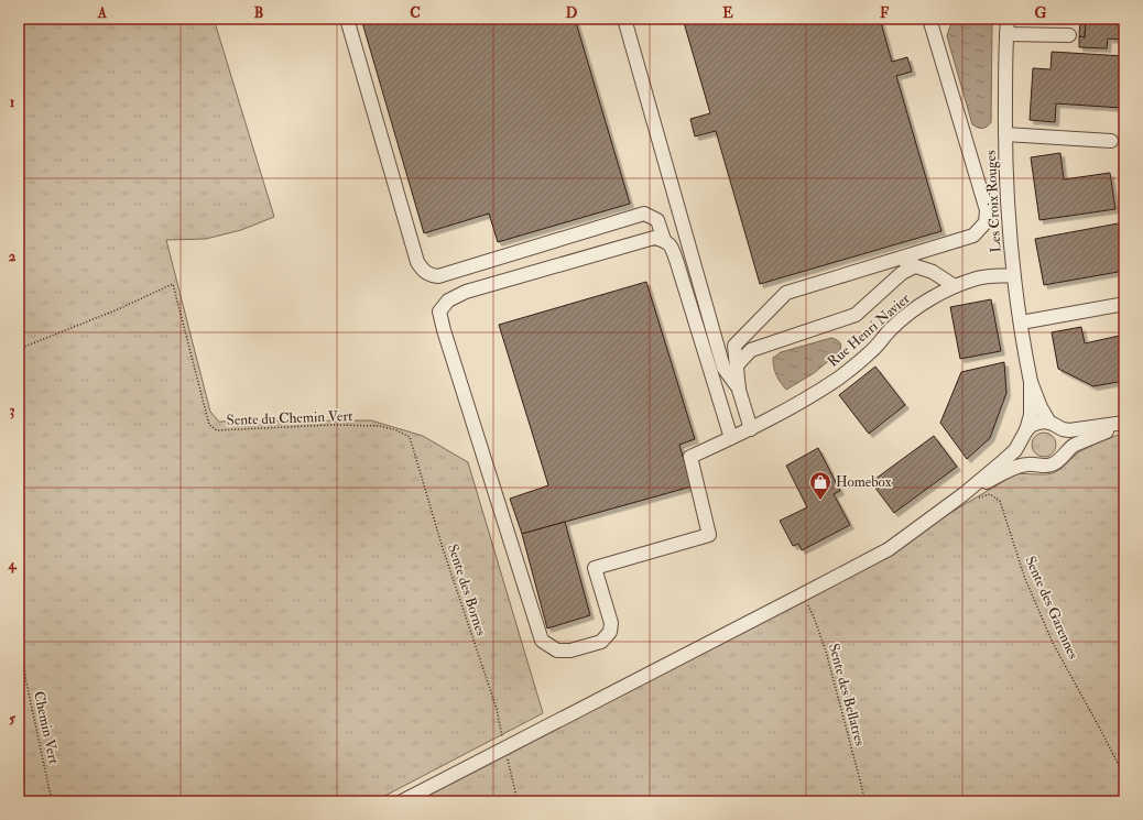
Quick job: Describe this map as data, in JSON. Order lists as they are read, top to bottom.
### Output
{
  "streets": {
    "street": ["Les Croix Rouges", "Rue Henri Navier"],
    "path": [
      "Sente du Chemin Vert",
      "Sente des Bornes",
      "Sente des Garennes",
      "Sente des Bellatres",
      "Chemin Vert"
    ]
  },
  "crossings": [
    ["Les Croix Rouges", "Rue Henri Navier"],
    ["Sente du Chemin Vert", "Sente des Bornes"]
  ],
  "places": {
    "shop": ["Homebox"]
  },
  "grid": {
    "columns": [
      "A",
      "B",
      "C",
      "D",
      "E",
      "F",
      "G"
    ],
    "rows": [
      "1",
      "2",
      "3",
      "4",
      "5"
    ]
  }
}
